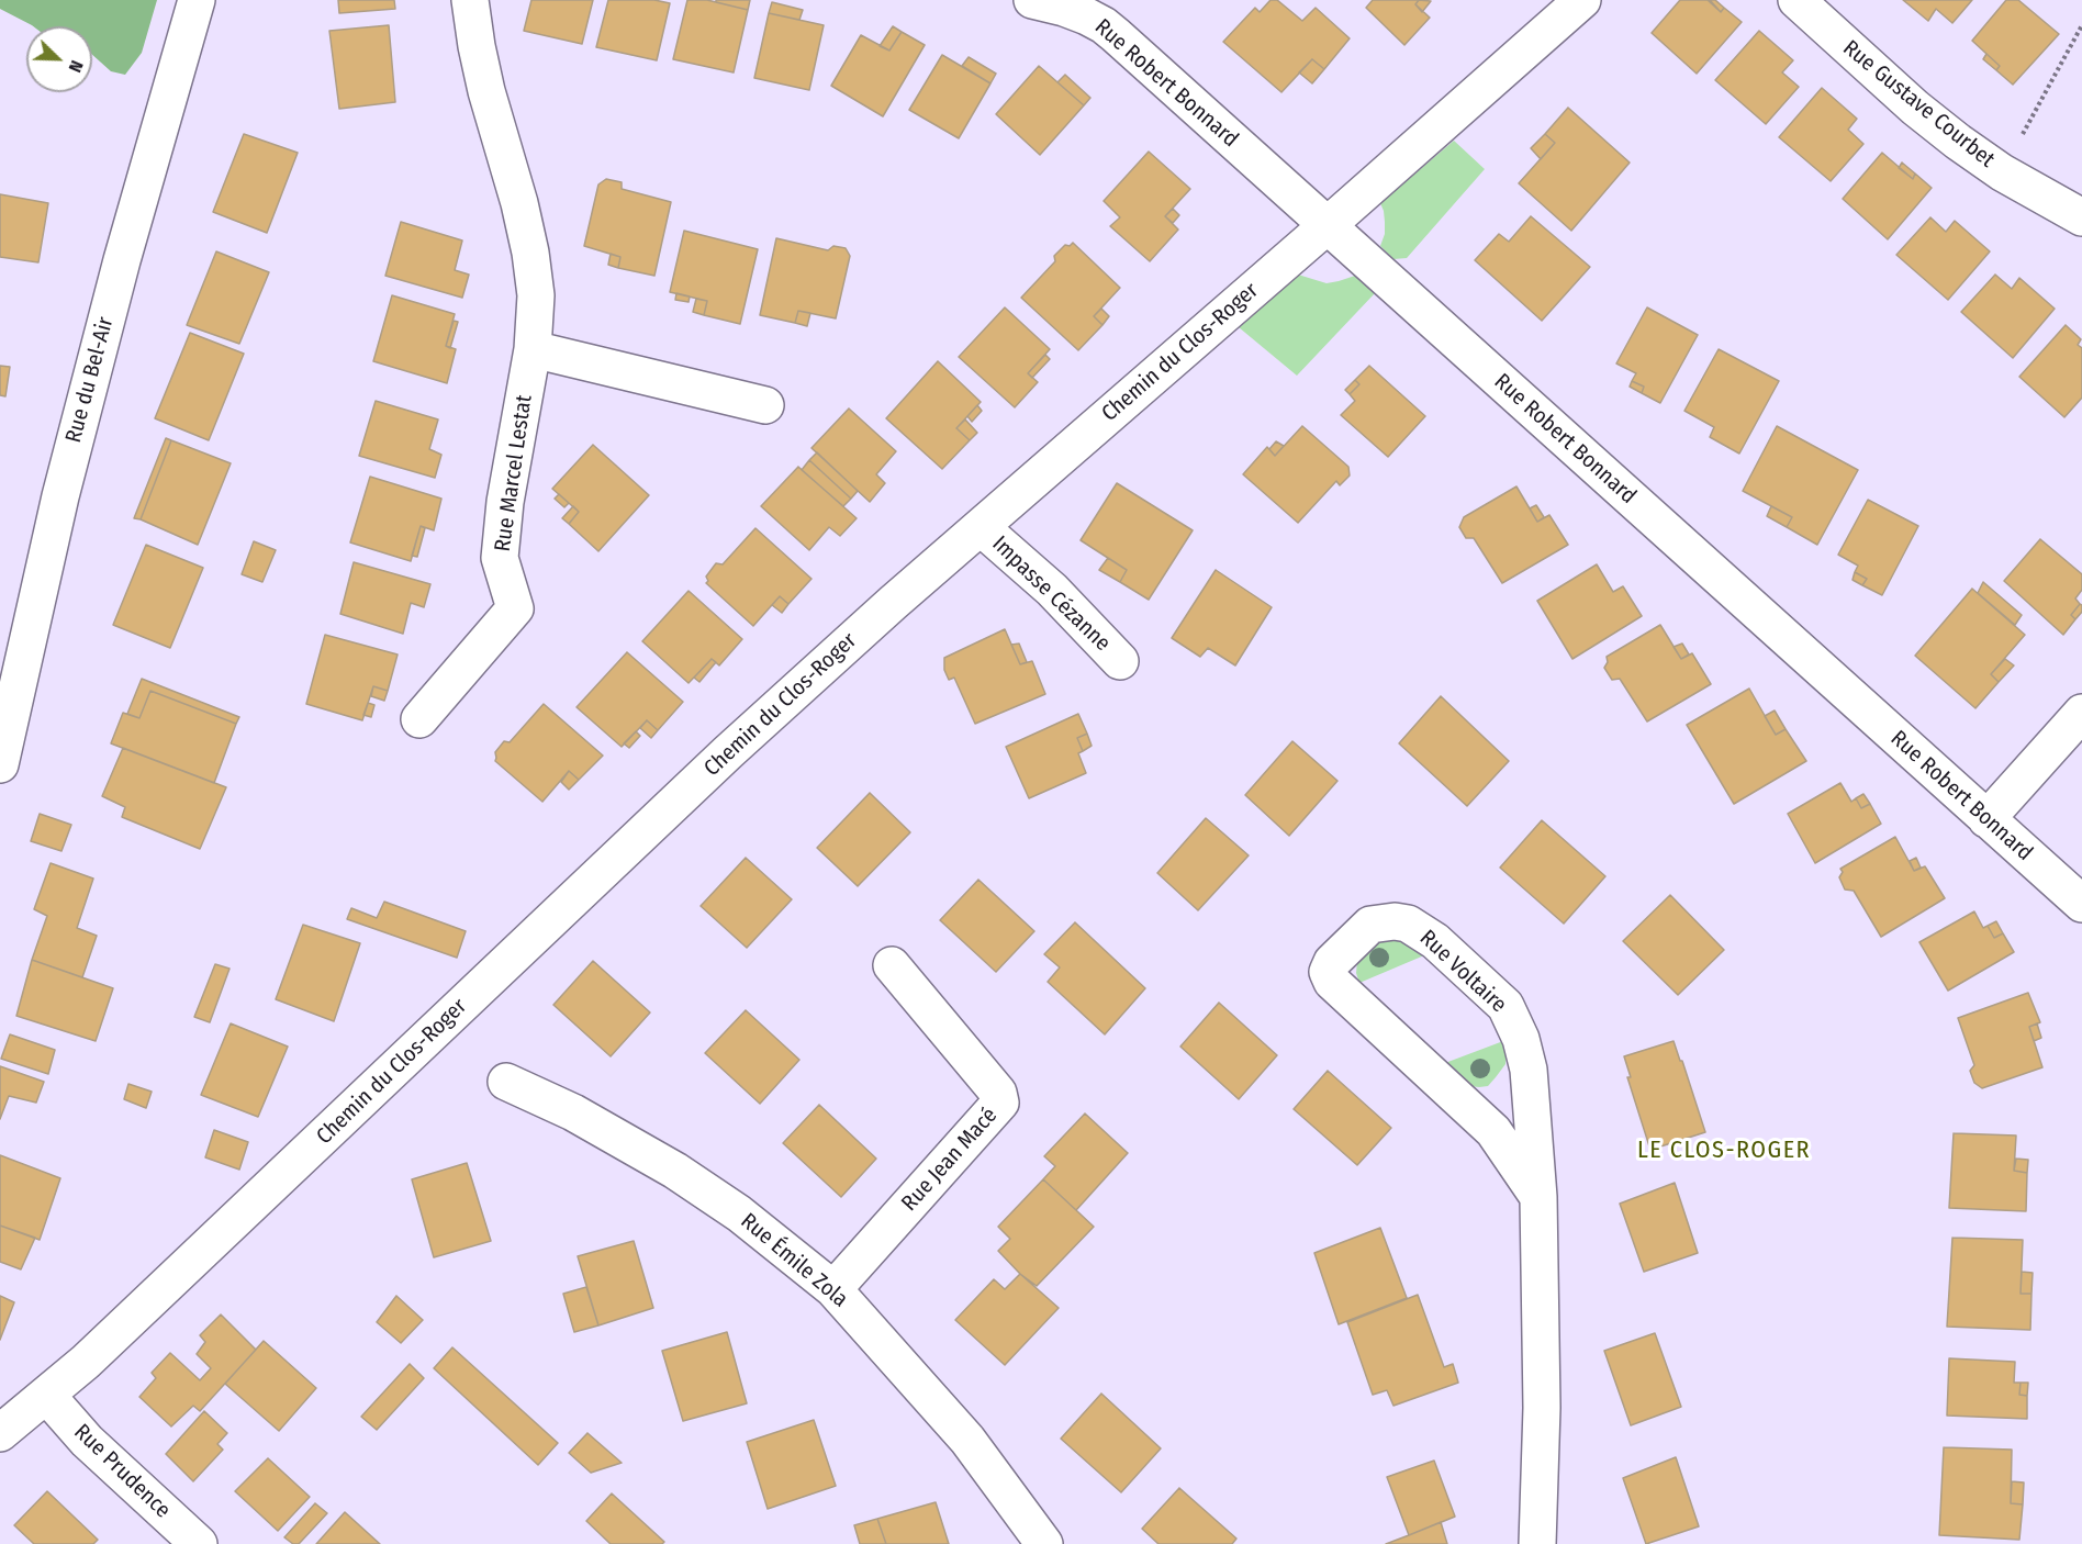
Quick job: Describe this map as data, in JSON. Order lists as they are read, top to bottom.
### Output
{
  "streets": {
    "street": [
      "Rue Robert Bonnard",
      "Rue Gustave Courbet",
      "Chemin du Clos-Roger",
      "Rue du Bel-Air",
      "Rue Marcel Lestat",
      "Impasse Cézanne",
      "Rue Voltaire",
      "Rue Jean Macé",
      "Rue Émile Zola",
      "Rue Prudence"
    ]
  },
  "crossings": [
    ["Rue Robert Bonnard", "Chemin du Clos-Roger"],
    ["Chemin du Clos-Roger", "Impasse Cézanne"],
    ["Chemin du Clos-Roger", "Rue Prudence"],
    ["Rue Jean Macé", "Rue Émile Zola"]
  ],
  "districts": ["LE CLOS-ROGER"],
  "north": "bottom right"
}
